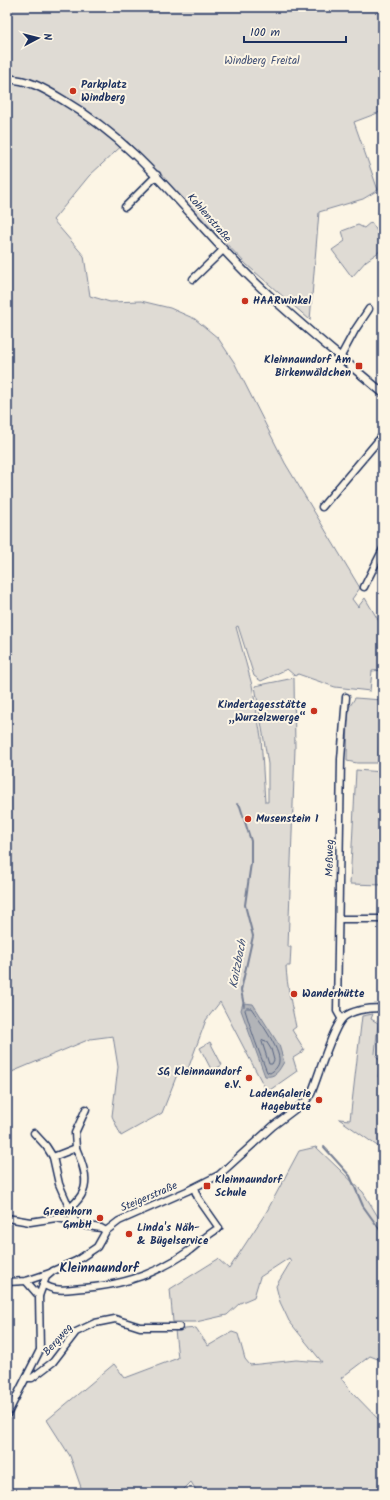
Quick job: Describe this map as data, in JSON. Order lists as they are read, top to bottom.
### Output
{
  "streets": {
    "street": [
      "Kohlenstraße",
      "Meßweg",
      "Steigerstraße",
      "Bergweg"
    ]
  },
  "crossings": [
    ["Meßweg", "Steigerstraße"]
  ],
  "districts": ["Kleinnaundorf"],
  "water": ["Kaitzbach"],
  "parks": ["Windberg Freital"],
  "places": {
    "other": [
      "Parkplatz Windberg",
      "HAARwinkel",
      "Kindertagesstätte „Wurzelzwerge“",
      "Musenstein 1",
      "Wanderhütte",
      "SG Kleinnaundorf e.V.",
      "LadenGalerie Hagebutte",
      "Greenhorn GmbH",
      "Linda's Näh- & Bügelservice"
    ],
    "transit": ["Kleinnaundorf Am Birkenwäldchen", "Kleinnaundorf Schule"]
  },
  "scale_bar": "100 m",
  "north": "right"
}
